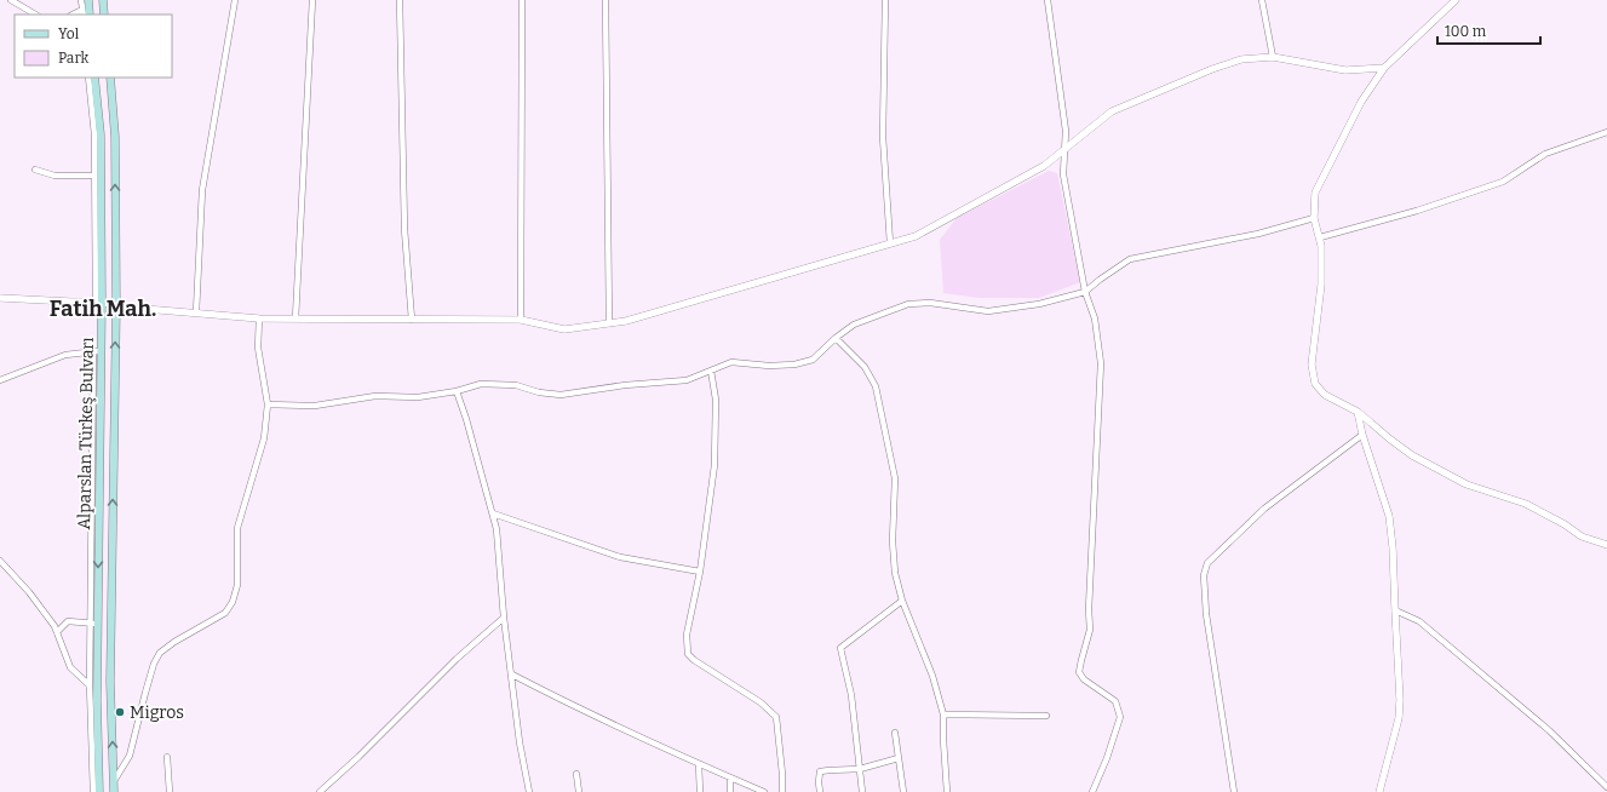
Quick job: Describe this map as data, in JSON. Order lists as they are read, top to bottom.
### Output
{
  "streets": {
    "main road": ["Alparslan Türkeş Bulvarı"]
  },
  "districts": ["Fatih Mah."],
  "places": ["Migros"],
  "legend": ["Yol", "Park"],
  "scale_bar": "100 m"
}
